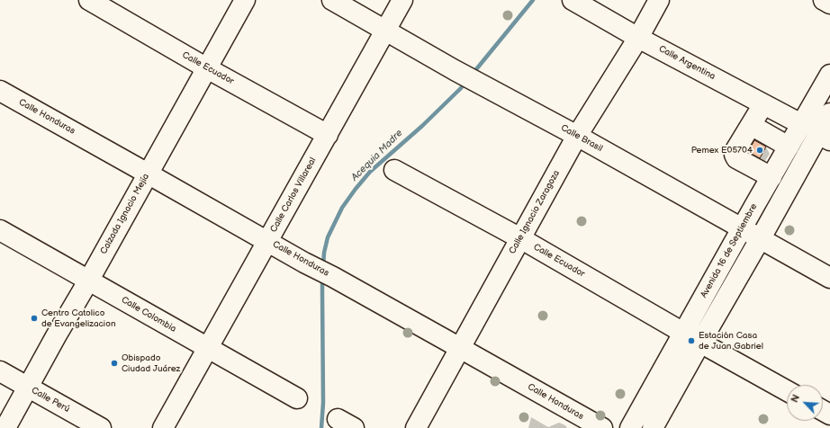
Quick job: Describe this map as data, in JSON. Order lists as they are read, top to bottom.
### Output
{
  "streets": {
    "street": [
      "Calle Argentina",
      "Calle Ecuador",
      "Calle Honduras",
      "Calle Brasil",
      "Calle Carlos Villareal",
      "Calle Ignacio Zaragoza",
      "Calzada Ignacio Mejía",
      "Avenida 16 de Septiembre",
      "Calle Colombia",
      "Calle Perú"
    ]
  },
  "crossings": [
    ["Calle Argentina", "Calle Ignacio Zaragoza"],
    ["Calle Argentina", "Avenida 16 de Septiembre"],
    ["Calle Ecuador", "Calle Carlos Villareal"],
    ["Calle Ecuador", "Calle Ignacio Zaragoza"],
    ["Calle Ecuador", "Calzada Ignacio Mejía"],
    ["Calle Ecuador", "Avenida 16 de Septiembre"],
    ["Calle Honduras", "Calle Carlos Villareal"],
    ["Calle Honduras", "Calle Ignacio Zaragoza"],
    ["Calle Honduras", "Calzada Ignacio Mejía"],
    ["Calle Brasil", "Calle Carlos Villareal"],
    ["Calle Brasil", "Calle Ignacio Zaragoza"],
    ["Calle Brasil", "Avenida 16 de Septiembre"],
    ["Calle Carlos Villareal", "Calle Colombia"],
    ["Calzada Ignacio Mejía", "Calle Colombia"],
    ["Calzada Ignacio Mejía", "Calle Perú"]
  ],
  "water": ["Acequia Madre"],
  "places": [
    "Pemex E05704",
    "Centro Catolico de Evangelizacion",
    "Estación Casa de Juan Gabriel",
    "Obispado Ciudad Juárez"
  ],
  "north": "top left"
}
